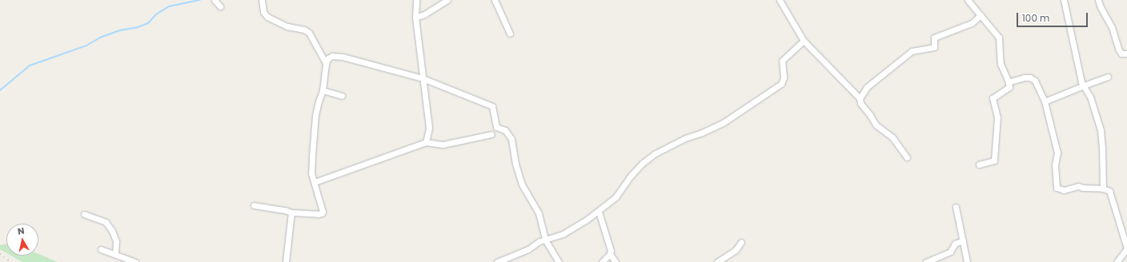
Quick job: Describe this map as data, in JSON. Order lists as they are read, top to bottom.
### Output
{
  "scale_bar": "100 m",
  "north": "top"
}
